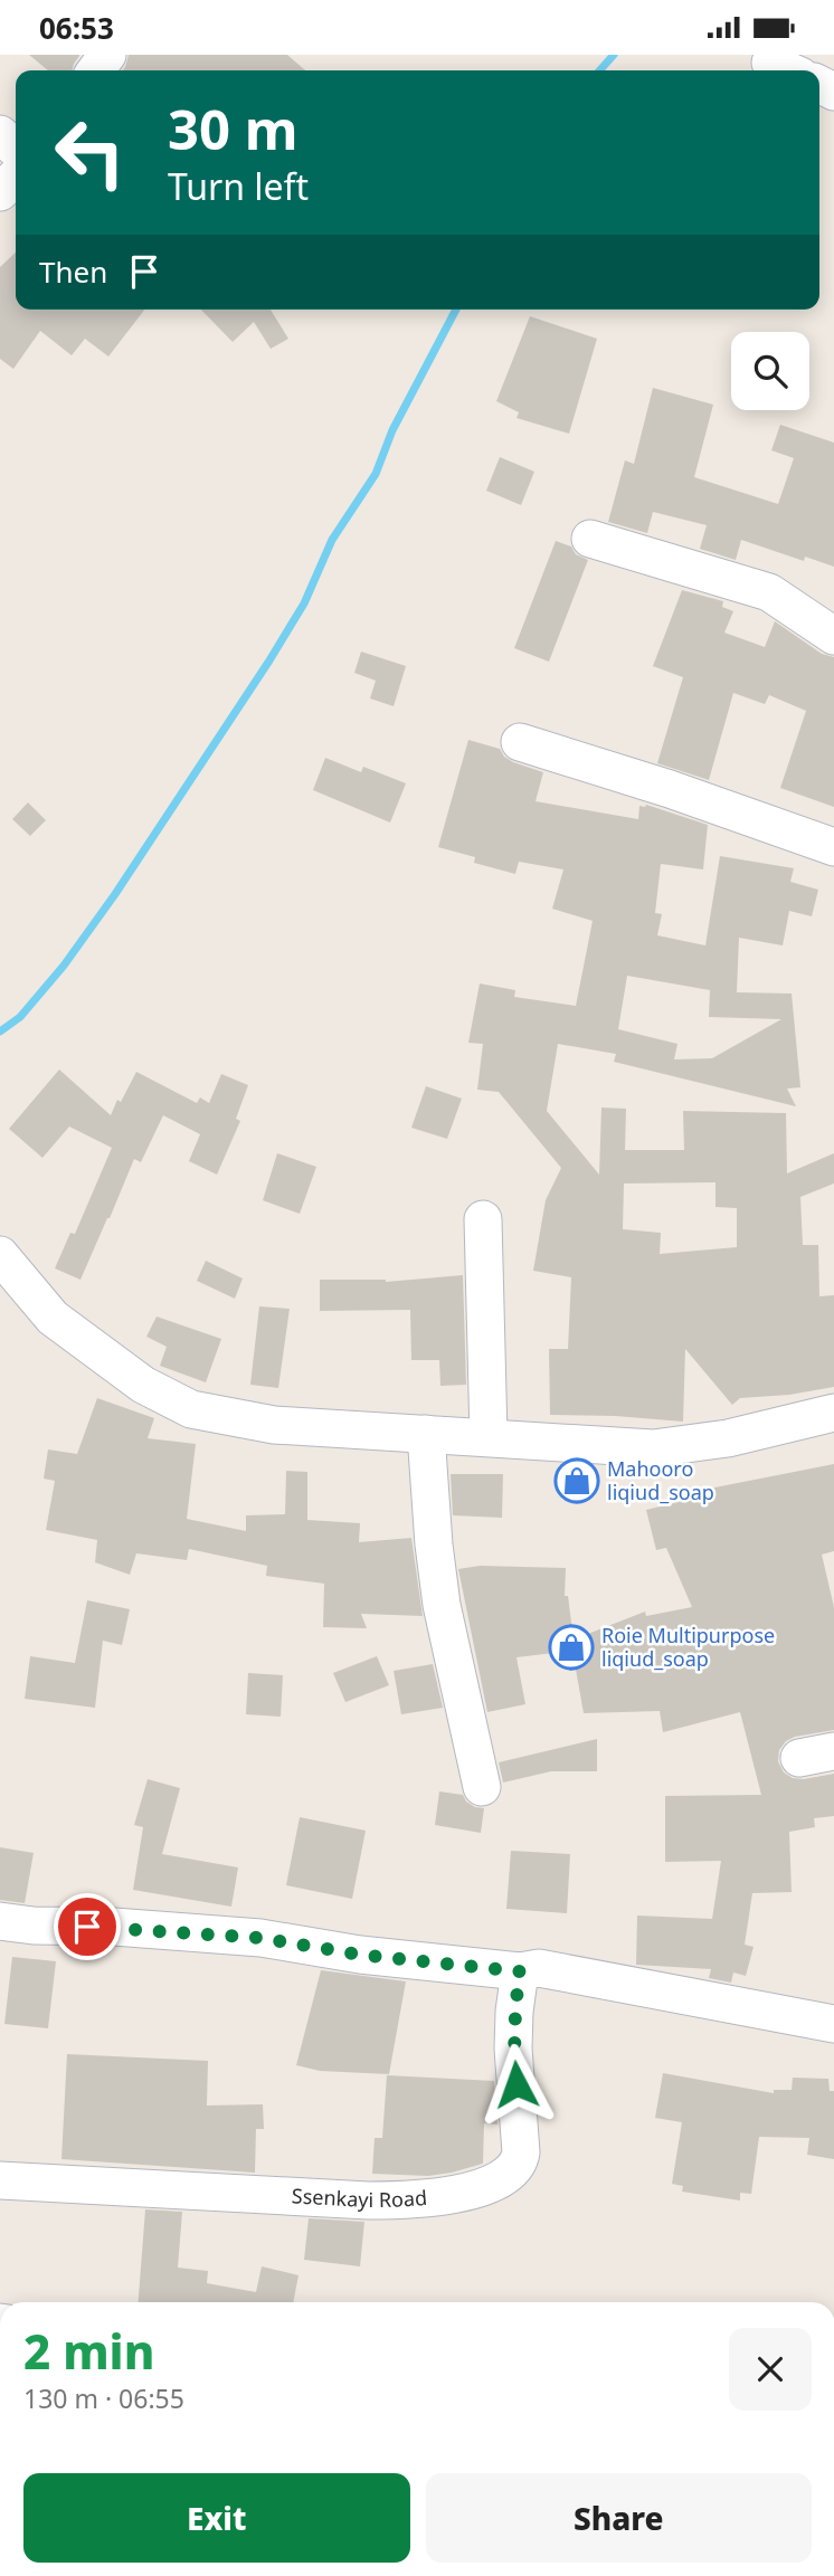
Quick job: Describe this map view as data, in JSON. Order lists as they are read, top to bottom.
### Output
{
  "streets": {
    "street": ["Ssenkayi Road"]
  },
  "places": {
    "shop": ["Mahooro liqiud_soap", "Roie Multipurpose liqiud_soap"]
  },
  "page": {
    "status": "06:53",
    "turn": ["30 m", "Turn left"],
    "then": "Then",
    "heading": ["2 min", "130 m · 06:55"],
    "buttons": ["Exit", "Share"]
  }
}
